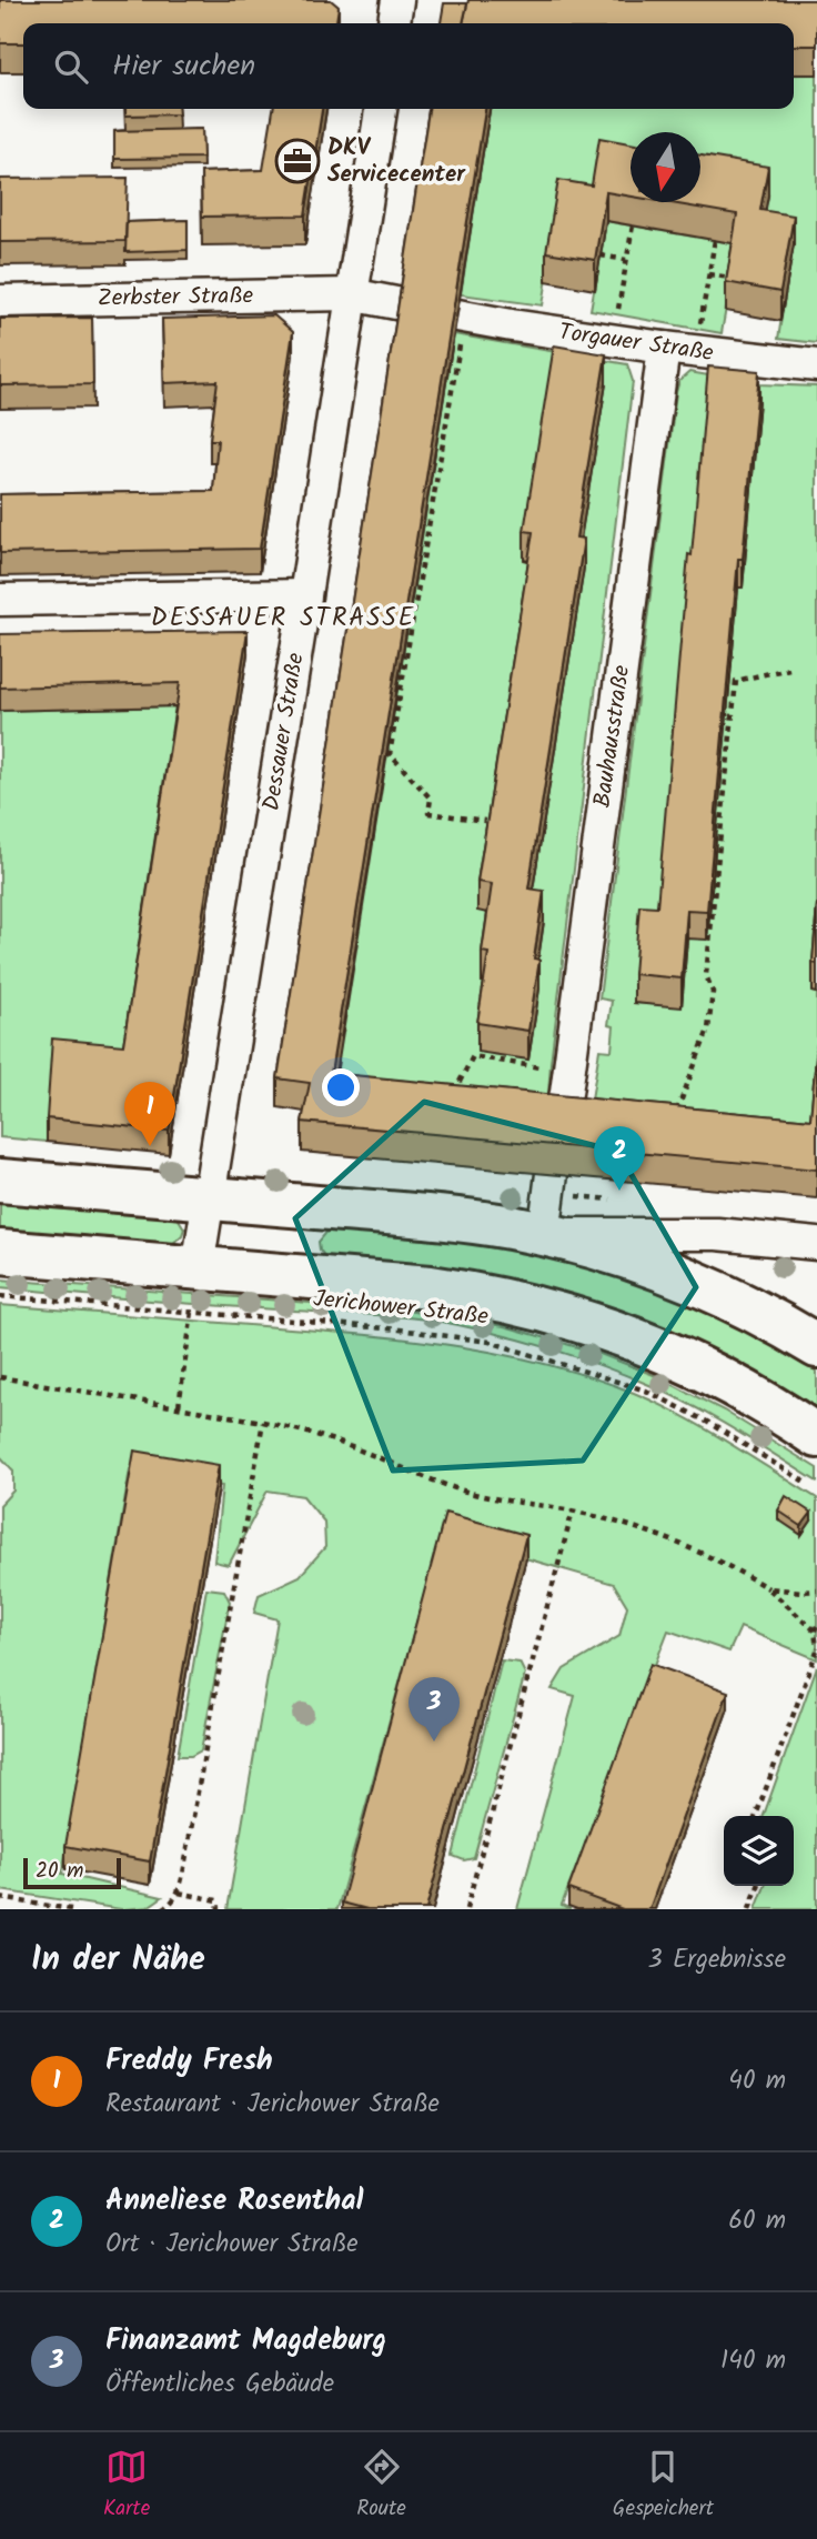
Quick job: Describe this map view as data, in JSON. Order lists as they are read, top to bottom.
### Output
{
  "streets": {
    "main road": ["Jerichower Straße"],
    "street": [
      "Zerbster Straße",
      "Torgauer Straße",
      "Dessauer Straße",
      "Bauhausstraße"
    ]
  },
  "crossings": [
    ["Zerbster Straße", "Dessauer Straße"],
    ["Torgauer Straße", "Bauhausstraße"],
    ["Dessauer Straße", "Jerichower Straße"]
  ],
  "districts": ["DESSAUER STRASSE"],
  "places": {
    "office": ["DKV Servicecenter"]
  },
  "scale_bar": "20 m",
  "north": "bottom",
  "page": {
    "search": "Hier suchen",
    "pins": ["1", "2", "3"],
    "scale": "20 m",
    "heading": ["In der Nähe", "3 Ergebnisse"],
    "list": [
      {
        "mark": "1",
        "name": "Freddy Fresh",
        "note": "Restaurant · Jerichower Straße",
        "value": "40 m"
      },
      {
        "mark": "2",
        "name": "Anneliese Rosenthal",
        "note": "Ort · Jerichower Straße",
        "value": "60 m"
      },
      {
        "mark": "3",
        "name": "Finanzamt Magdeburg",
        "note": "Öffentliches Gebäude",
        "value": "140 m"
      }
    ],
    "nav": ["Karte", "Route", "Gespeichert"]
  }
}
